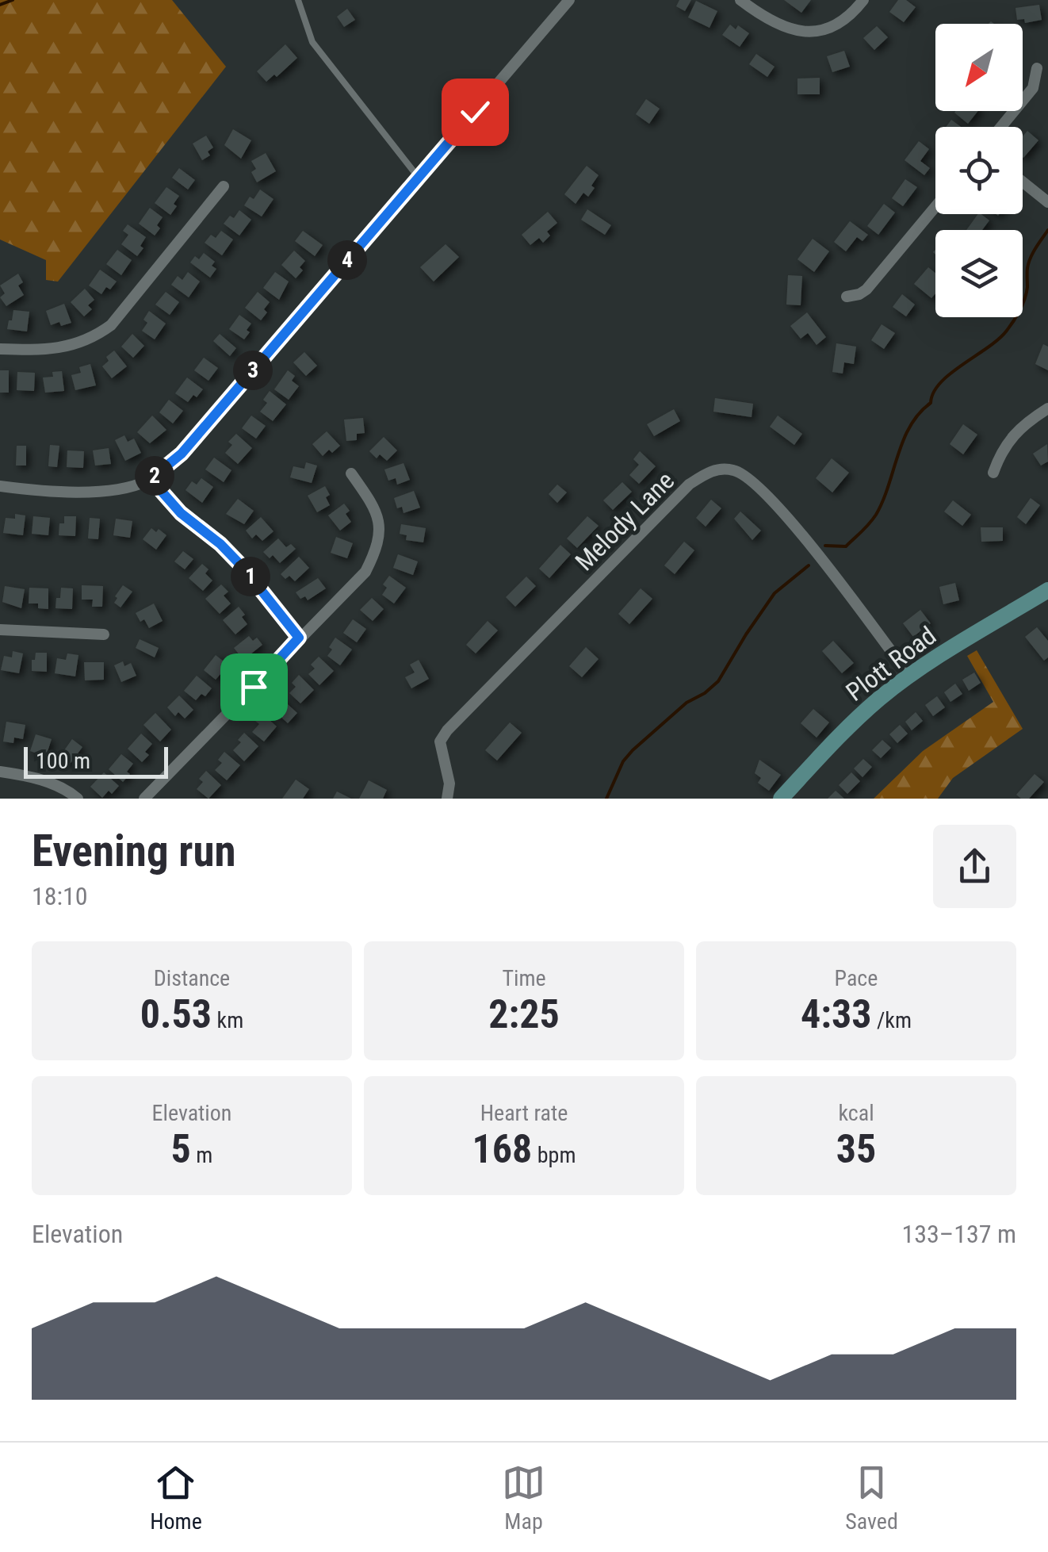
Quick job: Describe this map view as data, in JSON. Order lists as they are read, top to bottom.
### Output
{
  "streets": {
    "street": ["Melody Lane", "Plott Road"]
  },
  "crossings": [
    ["Melody Lane", "Plott Road"]
  ],
  "scale_bar": "100 m",
  "north": "bottom left",
  "page": {
    "pins": [
      "4",
      "3",
      "2",
      "1"
    ],
    "scale": "100 m",
    "heading": ["Evening run", "18:10"],
    "stats": [
      ["Distance", "0.53 km"],
      ["Time", "2:25"],
      ["Pace", "4:33 /km"],
      ["Elevation", "5 m"],
      ["Heart rate", "168 bpm"],
      ["kcal", "35"]
    ],
    "chart": ["Elevation", "133–137 m"],
    "tabs": ["Home", "Map", "Saved"]
  }
}
